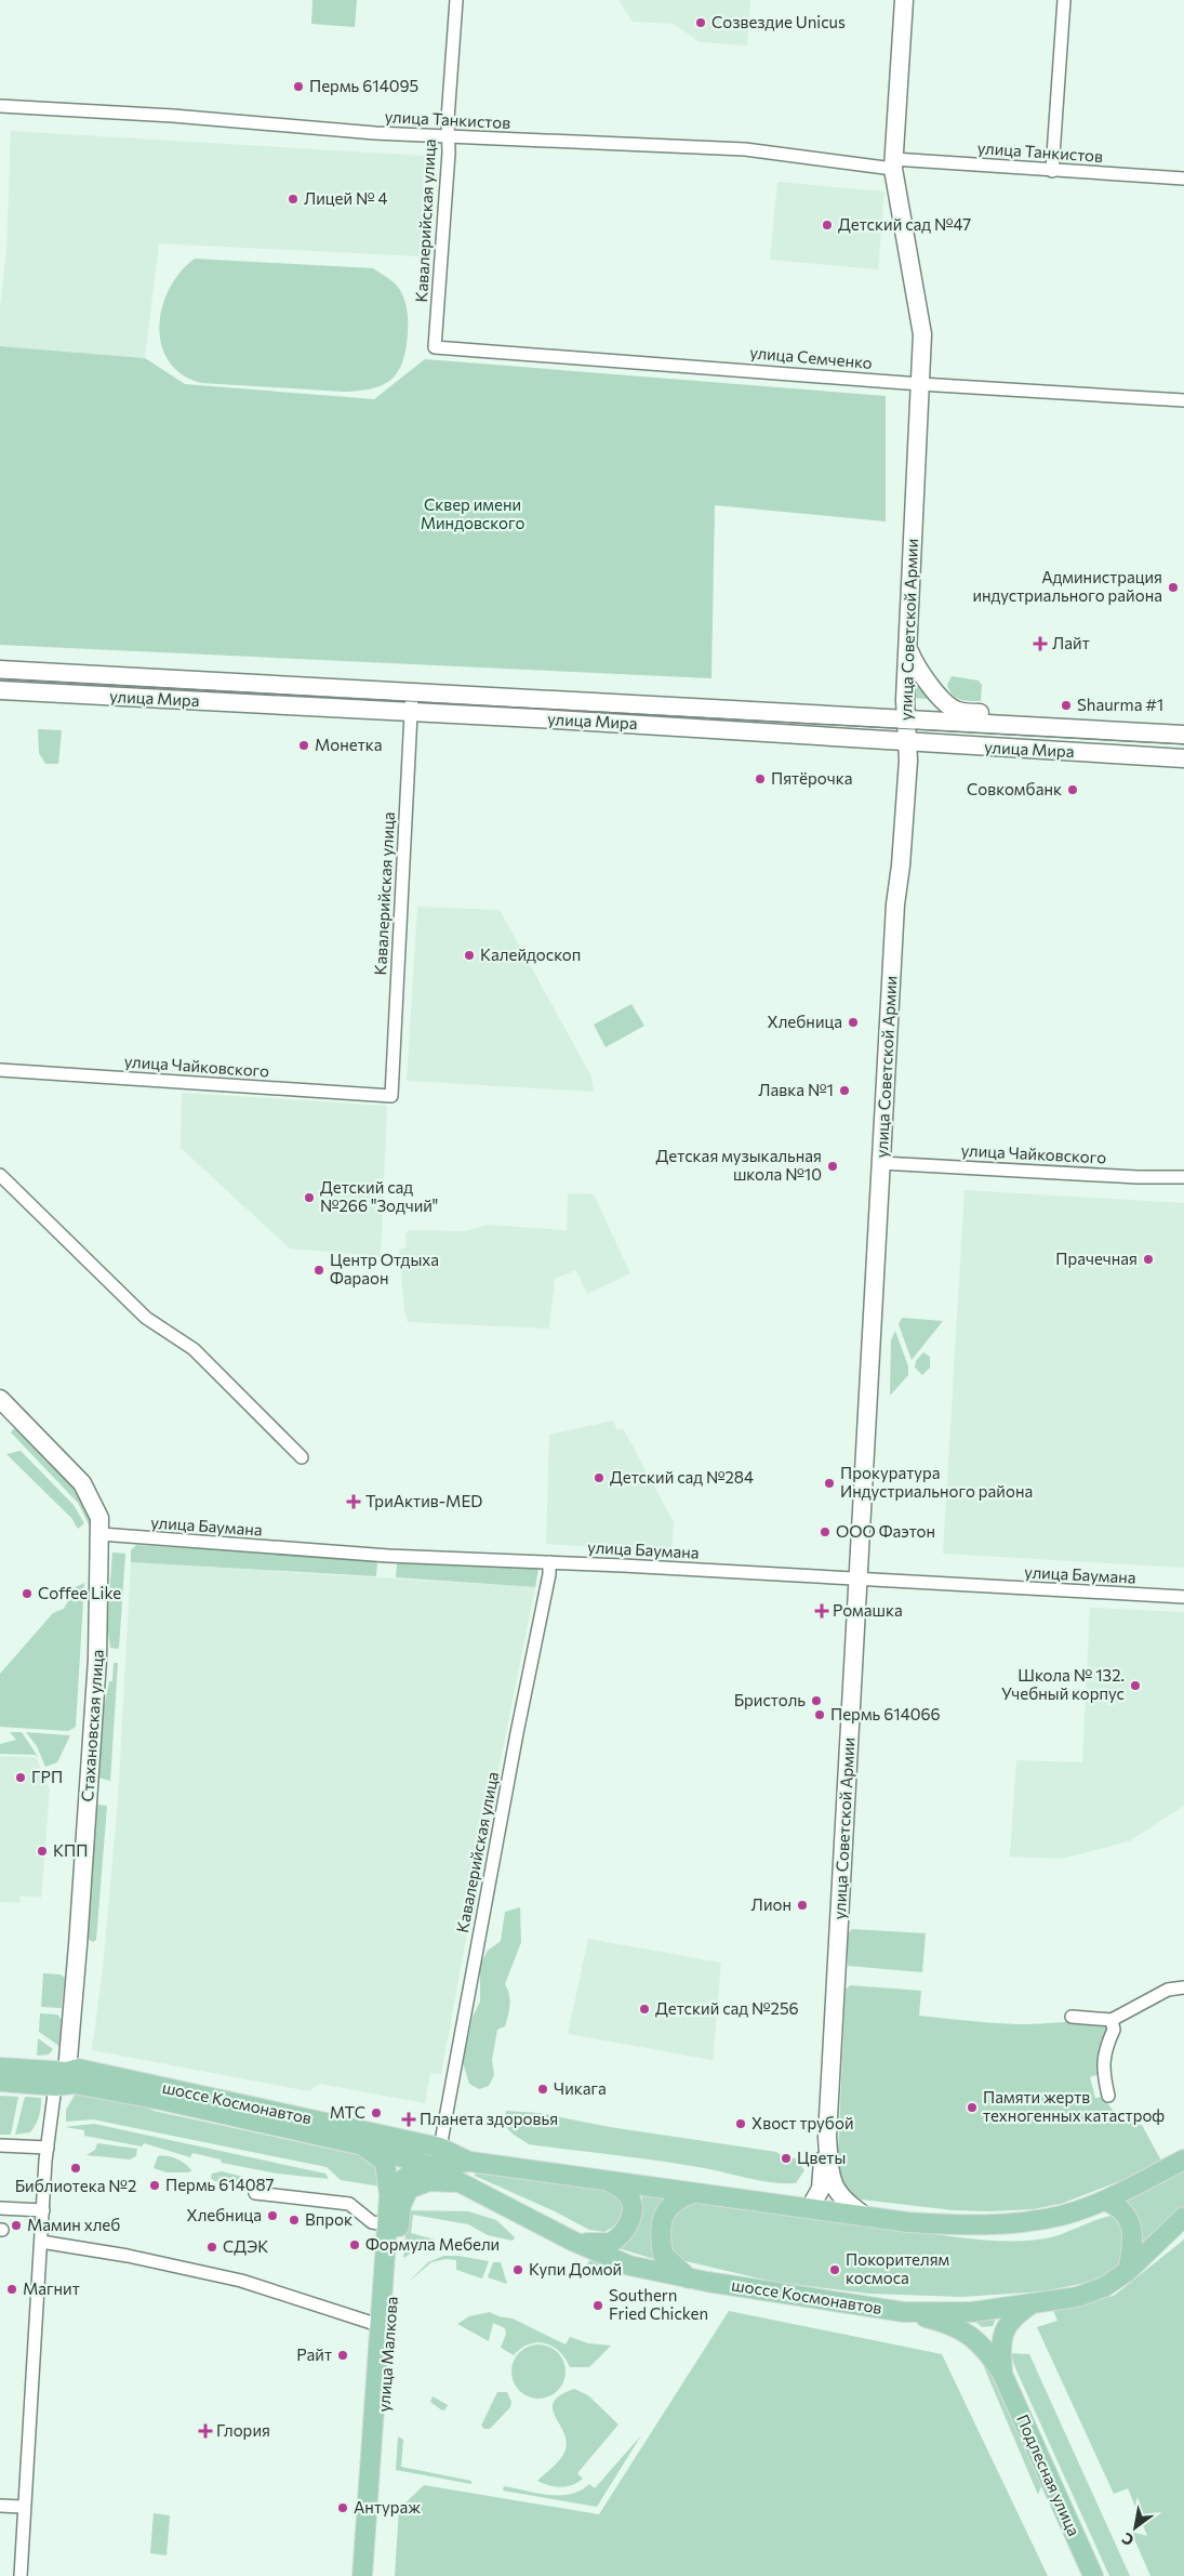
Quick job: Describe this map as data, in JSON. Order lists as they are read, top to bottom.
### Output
{
  "streets": {
    "main road": [
      "улица Советской Армии",
      "улица Мира",
      "Стахановская улица",
      "шоссе Космонавтов",
      "улица Малкова",
      "Подлесная улица"
    ],
    "street": [
      "улица Танкистов",
      "Кавалерийская улица",
      "улица Семченко",
      "улица Чайковского",
      "улица Баумана"
    ]
  },
  "crossings": [
    ["улица Танкистов", "Кавалерийская улица"],
    ["улица Танкистов", "улица Советской Армии"],
    ["Кавалерийская улица", "улица Семченко"],
    ["Кавалерийская улица", "улица Мира"],
    ["Кавалерийская улица", "улица Чайковского"],
    ["Кавалерийская улица", "улица Баумана"],
    ["Кавалерийская улица", "шоссе Космонавтов"],
    ["улица Семченко", "улица Советской Армии"],
    ["улица Советской Армии", "улица Мира"],
    ["улица Советской Армии", "улица Чайковского"],
    ["улица Советской Армии", "улица Баумана"],
    ["улица Советской Армии", "шоссе Космонавтов"],
    ["улица Баумана", "Стахановская улица"],
    ["Стахановская улица", "шоссе Космонавтов"],
    ["шоссе Космонавтов", "улица Малкова"]
  ],
  "parks": ["Сквер имени Миндовского"],
  "places": {
    "other": [
      "Созвездие Unicus",
      "Пермь 614095",
      "Лицей № 4",
      "Детский сад №47",
      "Администрация индустриального района",
      "Shaurma #1",
      "Монетка",
      "Пятёрочка",
      "Совкомбанк",
      "Калейдоскоп",
      "Хлебница",
      "Лавка №1",
      "Детская музыкальная школа №10",
      "Детский сад №266 \"Зодчий\"",
      "Прачечная",
      "Центр Отдыха Фараон",
      "Детский сад №284",
      "Прокуратура Индустриального района",
      "ООО Фаэтон",
      "Coffee Like",
      "Школа № 132. Учебный корпус",
      "Бристоль",
      "Пермь 614066",
      "ГРП",
      "КПП",
      "Лион",
      "Детский сад №256",
      "Чикага",
      "Памяти жертв техногенных катастроф",
      "МТС",
      "Хвост трубой",
      "Цветы",
      "Библиотека №2",
      "Пермь 614087",
      "Хлeбница",
      "Впрок",
      "Мамин хлеб",
      "Формула Мебели",
      "СДЭК",
      "Купи Домой",
      "Покорителям космоса",
      "Магнит",
      "Southern Fried Chicken",
      "Райт",
      "Антураж"
    ],
    "health": [
      "Лайт",
      "ТриАктив-MED",
      "Ромашка",
      "Планета здоровья",
      "Глория"
    ]
  },
  "north": "bottom left"
}
